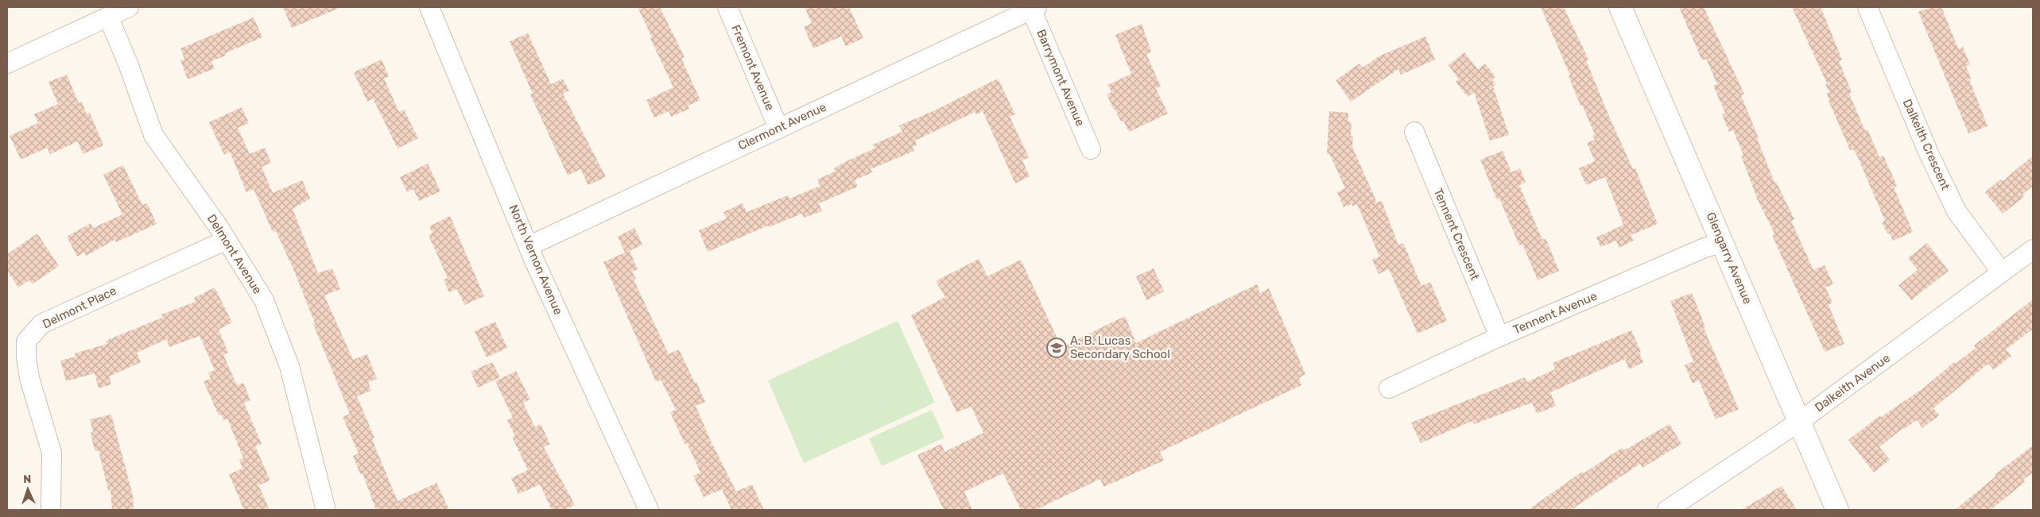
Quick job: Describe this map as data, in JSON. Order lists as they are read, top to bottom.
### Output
{
  "streets": {
    "street": [
      "Fremont Avenue",
      "Barrymont Avenue",
      "Clermont Avenue",
      "Dalkeith Crescent",
      "Tennent Crescent",
      "Delmont Avenue",
      "Glengarry Avenue",
      "North Vernon Avenue",
      "Delmont Place",
      "Tennent Avenue",
      "Dalkeith Avenue"
    ]
  },
  "crossings": [
    ["Fremont Avenue", "Clermont Avenue"],
    ["Barrymont Avenue", "Clermont Avenue"],
    ["Clermont Avenue", "North Vernon Avenue"],
    ["Dalkeith Crescent", "Dalkeith Avenue"],
    ["Tennent Crescent", "Tennent Avenue"],
    ["Delmont Avenue", "Delmont Place"],
    ["Glengarry Avenue", "Tennent Avenue"],
    ["Glengarry Avenue", "Dalkeith Avenue"]
  ],
  "places": {
    "school or university": ["A. B. Lucas Secondary School"]
  },
  "north": "top"
}
